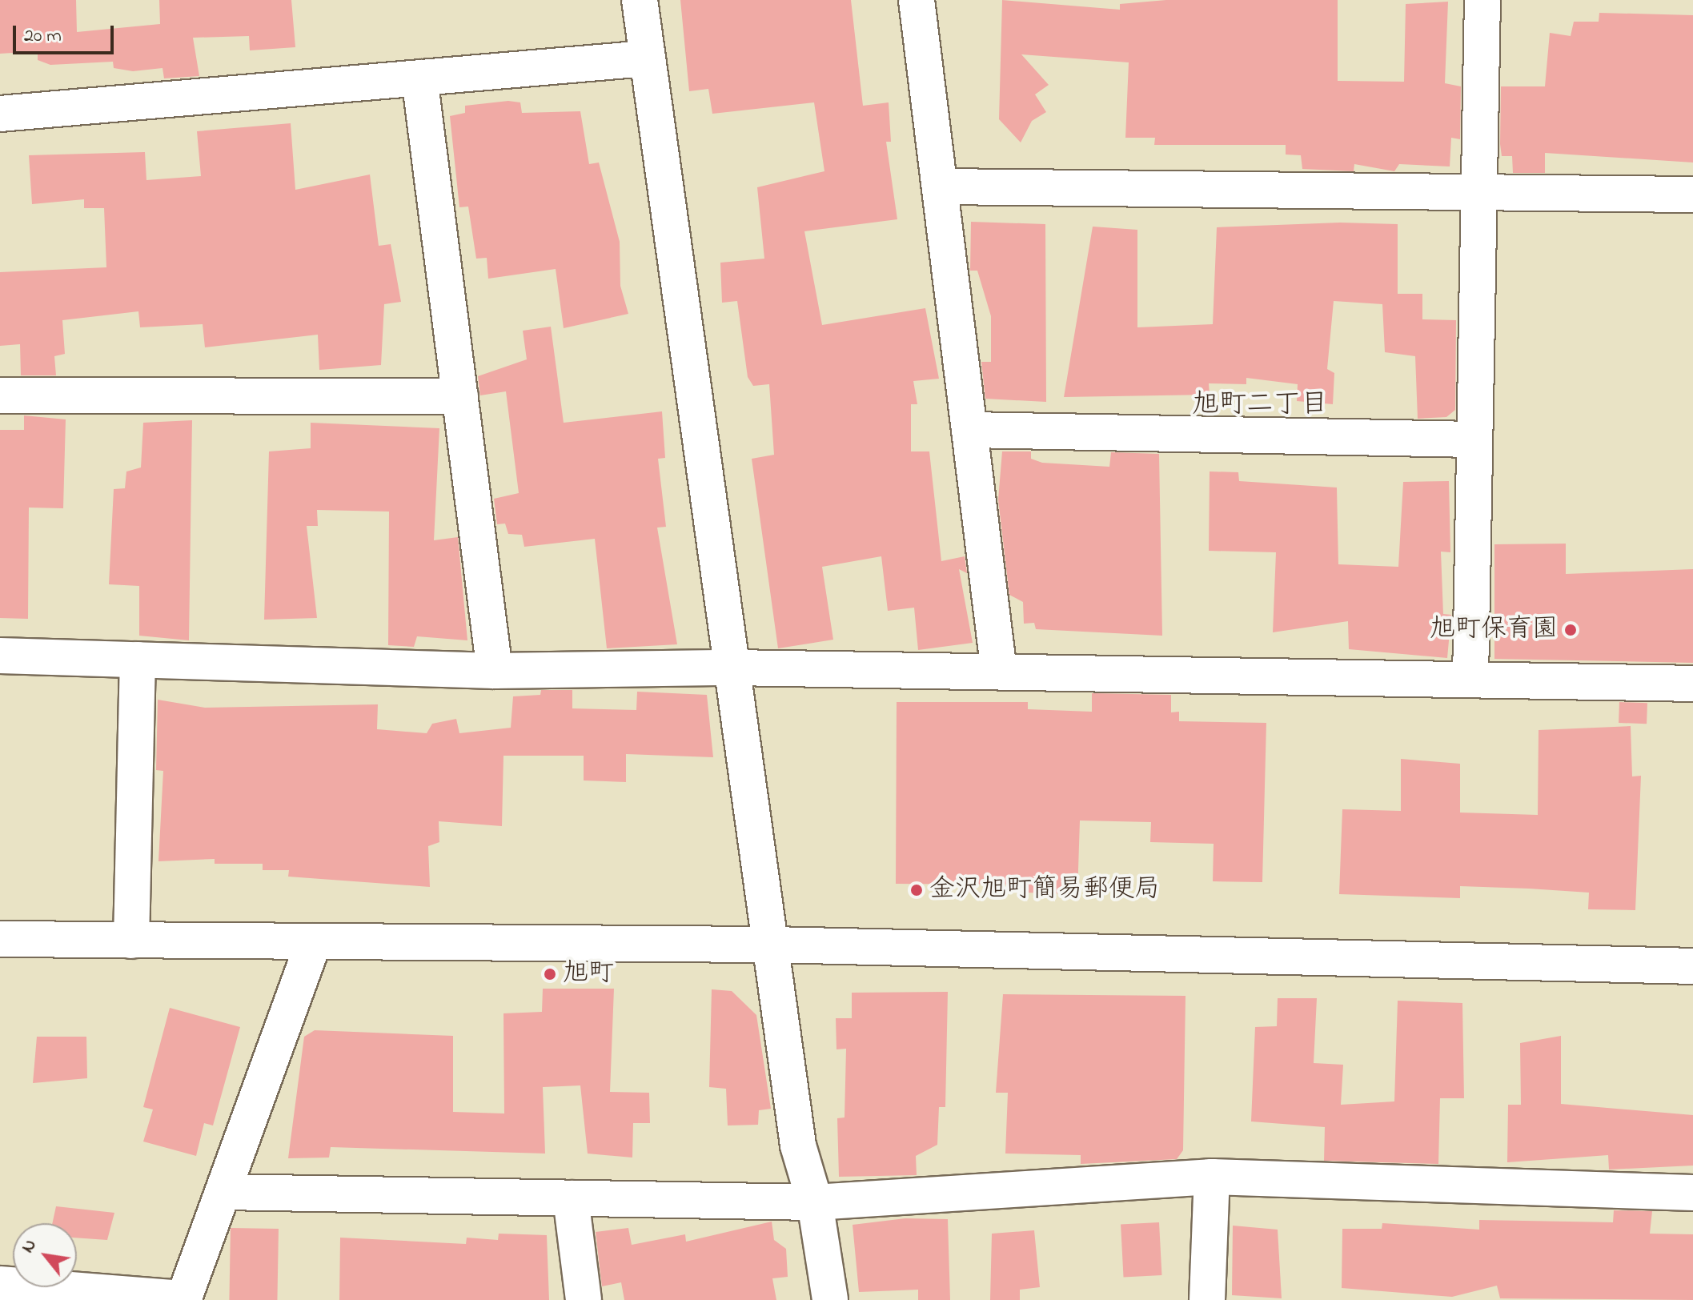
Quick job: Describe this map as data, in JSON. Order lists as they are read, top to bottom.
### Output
{
  "districts": ["旭町二丁目"],
  "places": ["旭町保育園", "金沢旭町簡易郵便局", "旭町"],
  "scale_bar": "20 m",
  "north": "top left"
}
